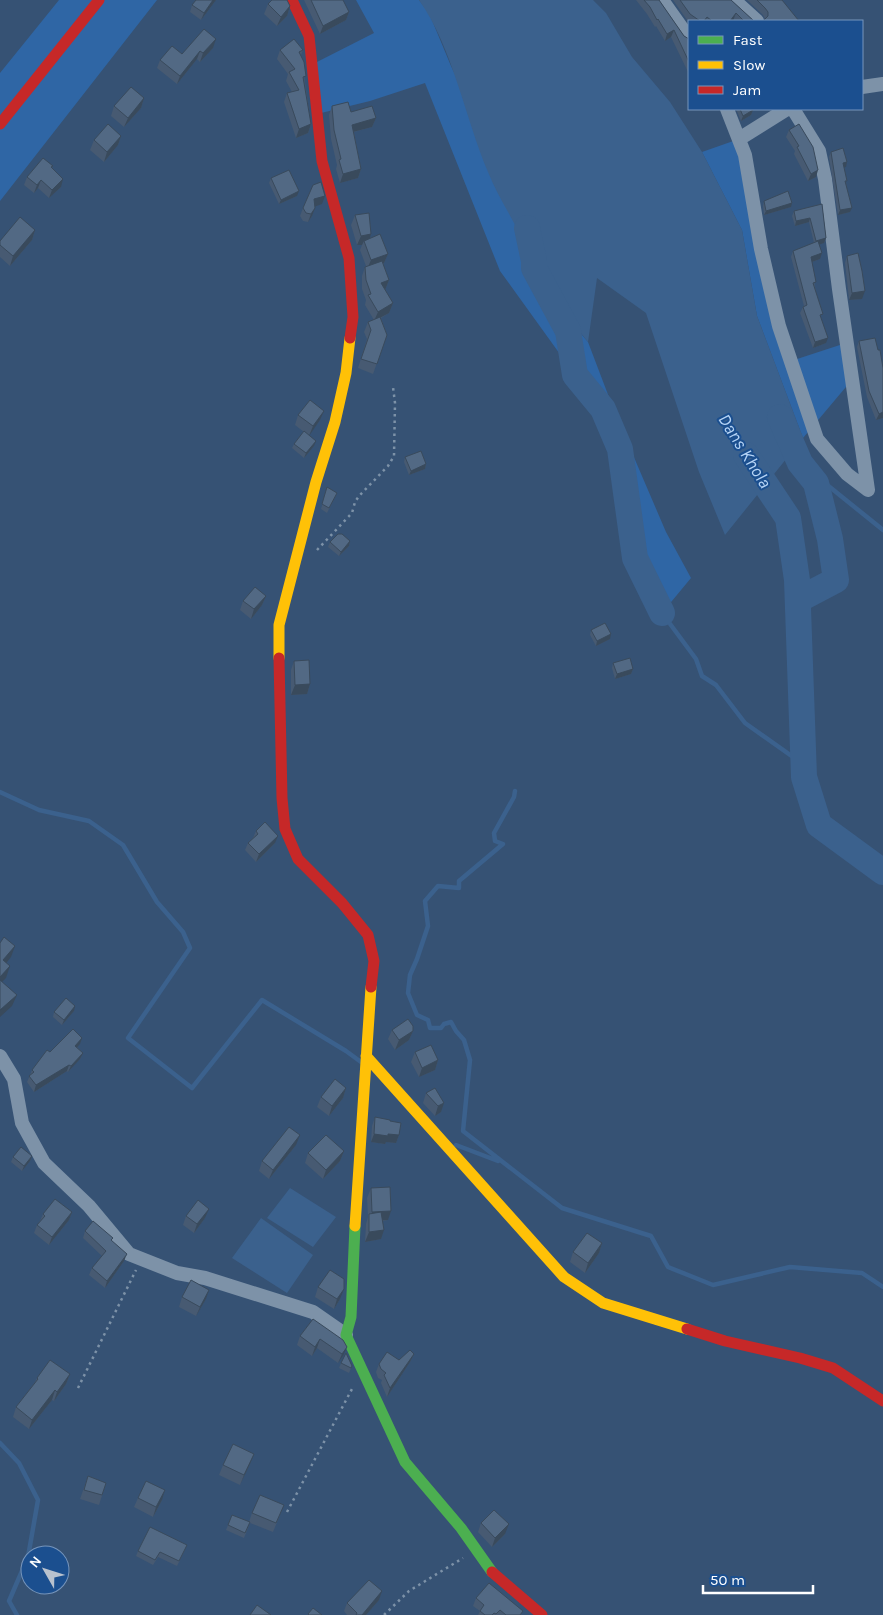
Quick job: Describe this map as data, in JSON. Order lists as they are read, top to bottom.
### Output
{
  "water": ["Dans Khola"],
  "legend": ["Fast", "Slow", "Jam"],
  "scale_bar": "50 m",
  "north": "top left"
}
